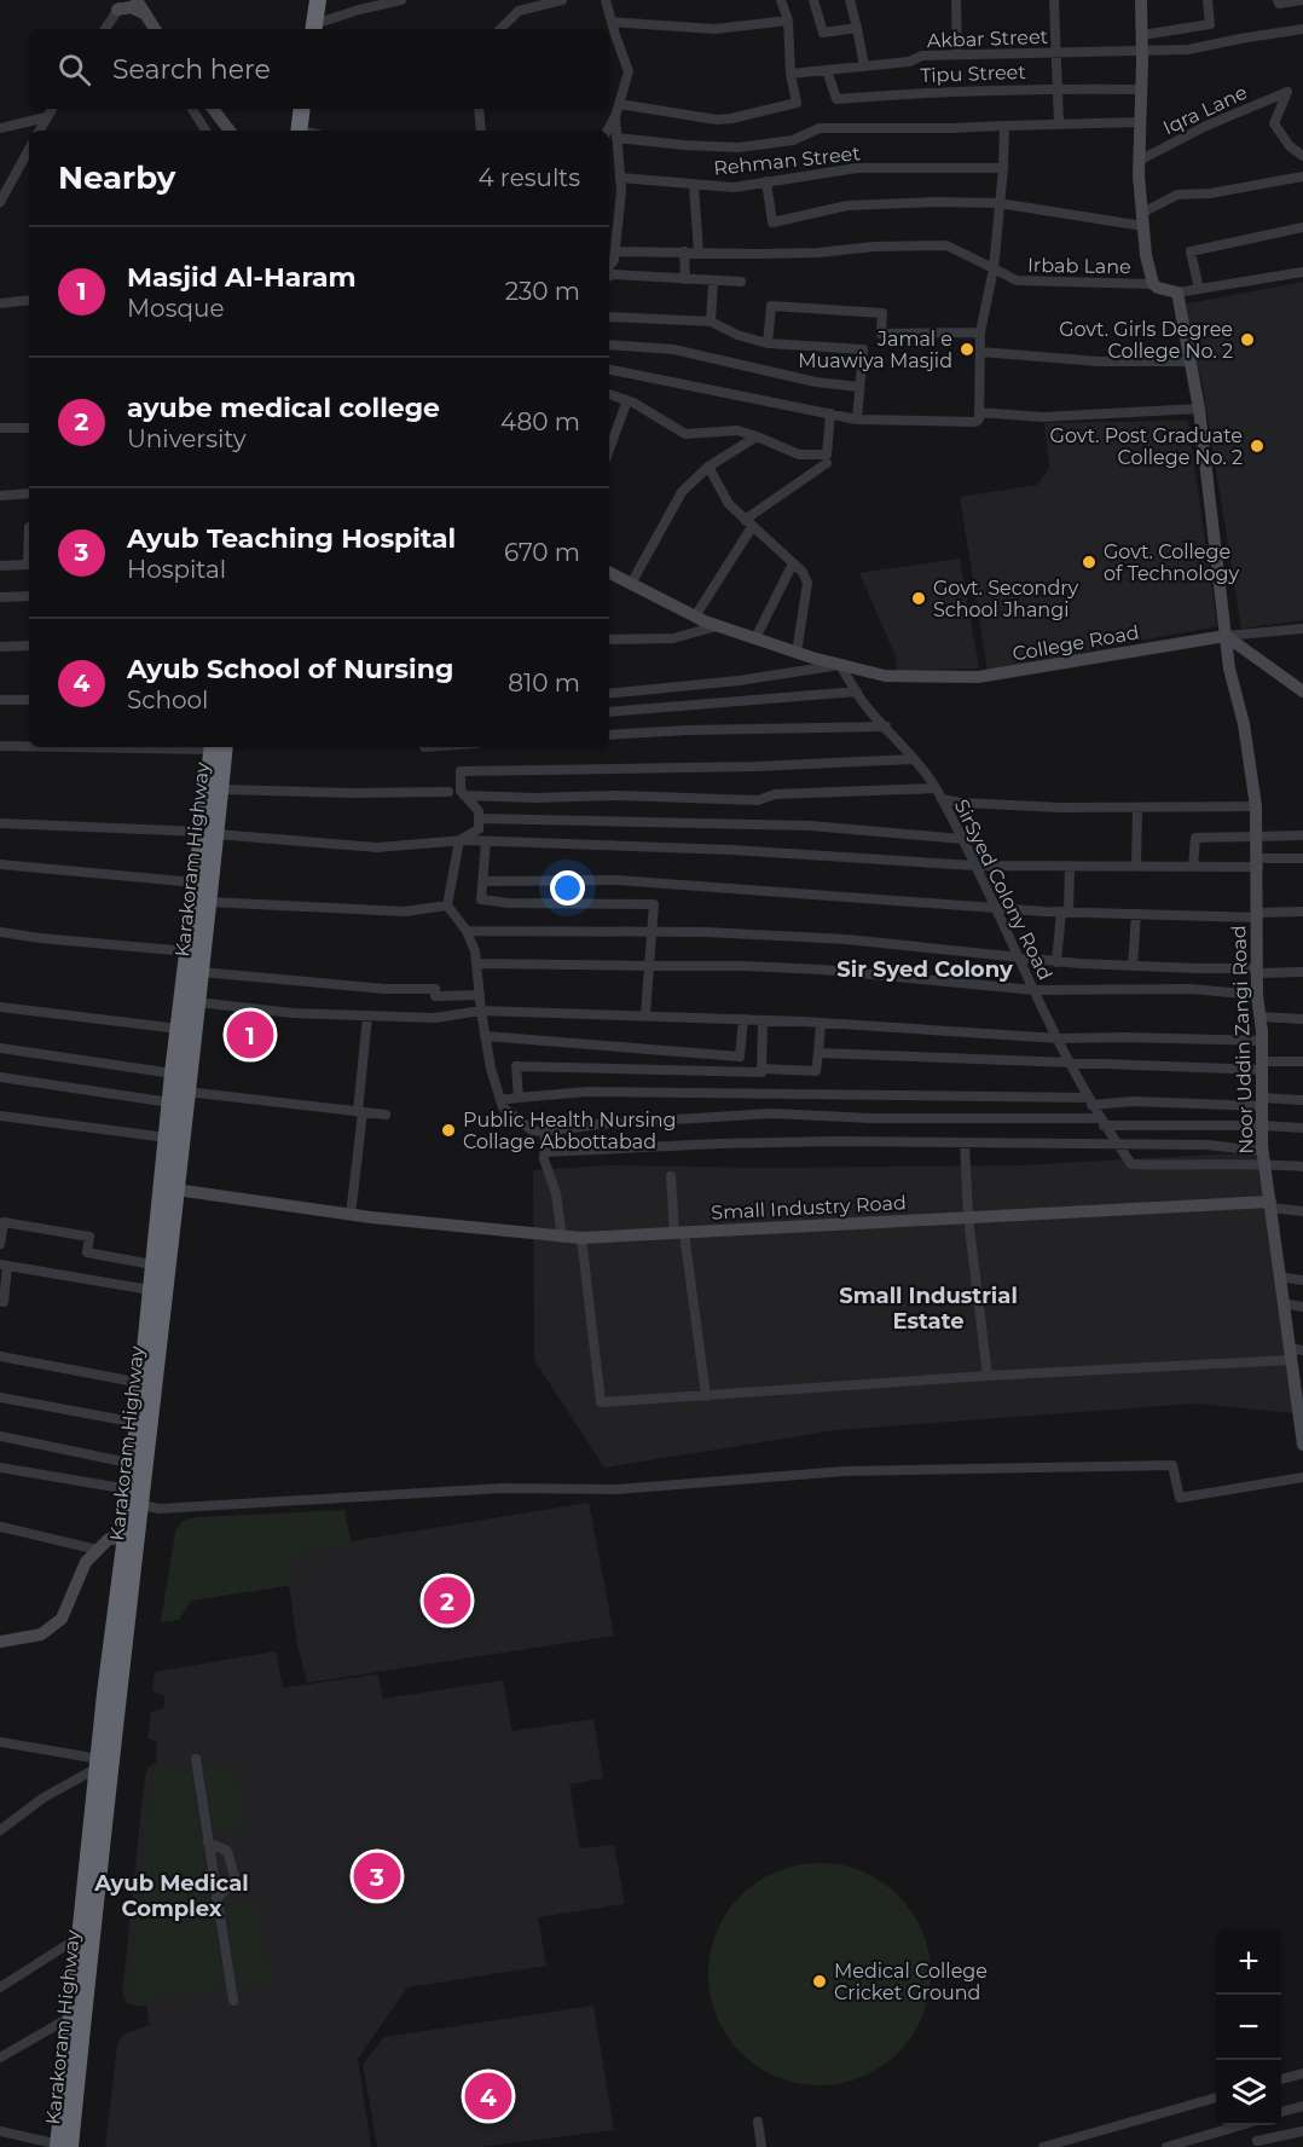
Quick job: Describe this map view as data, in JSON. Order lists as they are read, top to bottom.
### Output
{
  "streets": {
    "highway": ["Karakoram Highway"],
    "street": [
      "Akbar Street",
      "Tipu Street",
      "Iqra Lane",
      "Rehman Street",
      "Irbab Lane",
      "College Road",
      "SirSyed Colony Road",
      "Noor Uddin Zangi Road",
      "Small Industry Road"
    ]
  },
  "crossings": [
    ["Akbar Street", "Tipu Street"],
    ["College Road", "SirSyed Colony Road"],
    ["College Road", "Noor Uddin Zangi Road"],
    ["Karakoram Highway", "Small Industry Road"],
    ["SirSyed Colony Road", "Noor Uddin Zangi Road"],
    ["Noor Uddin Zangi Road", "Small Industry Road"]
  ],
  "districts": ["Sir Syed Colony", "Small Industrial Estate", "Ayub Medical Complex"],
  "places": [
    "Govt. Girls Degree College No. 2",
    "Jamal e Muawiya Masjid",
    "Govt. Post Graduate College No. 2",
    "Govt. College of Technology",
    "Govt. Secondry School Jhangi",
    "Public Health Nursing Collage Abbottabad",
    "Medical College Cricket Ground"
  ],
  "page": {
    "search": "Search here",
    "heading": ["Nearby", "4 results"],
    "list": [
      {
        "mark": "1",
        "name": "Masjid Al-Haram",
        "note": "Mosque",
        "value": "230 m"
      },
      {
        "mark": "2",
        "name": "ayube medical college",
        "note": "University",
        "value": "480 m"
      },
      {
        "mark": "3",
        "name": "Ayub Teaching Hospital",
        "note": "Hospital",
        "value": "670 m"
      },
      {
        "mark": "4",
        "name": "Ayub School of Nursing",
        "note": "School",
        "value": "810 m"
      }
    ],
    "pins": [
      "1",
      "2",
      "3",
      "4"
    ],
    "map_buttons": ["+", "−"]
  }
}
